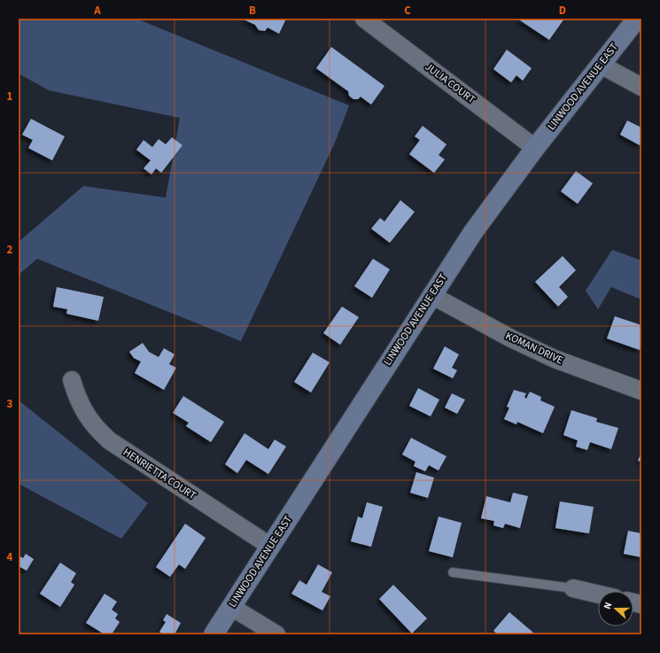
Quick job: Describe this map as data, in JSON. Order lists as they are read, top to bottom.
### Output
{
  "streets": {
    "main road": ["LINWOOD AVENUE EAST"],
    "street": ["JULIA COURT", "KOMAN DRIVE", "HENRIETTA COURT"]
  },
  "crossings": [
    ["JULIA COURT", "LINWOOD AVENUE EAST"],
    ["LINWOOD AVENUE EAST", "KOMAN DRIVE"],
    ["LINWOOD AVENUE EAST", "HENRIETTA COURT"]
  ],
  "north": "left",
  "grid": {
    "columns": [
      "A",
      "B",
      "C",
      "D"
    ],
    "rows": [
      "1",
      "2",
      "3",
      "4"
    ]
  }
}
